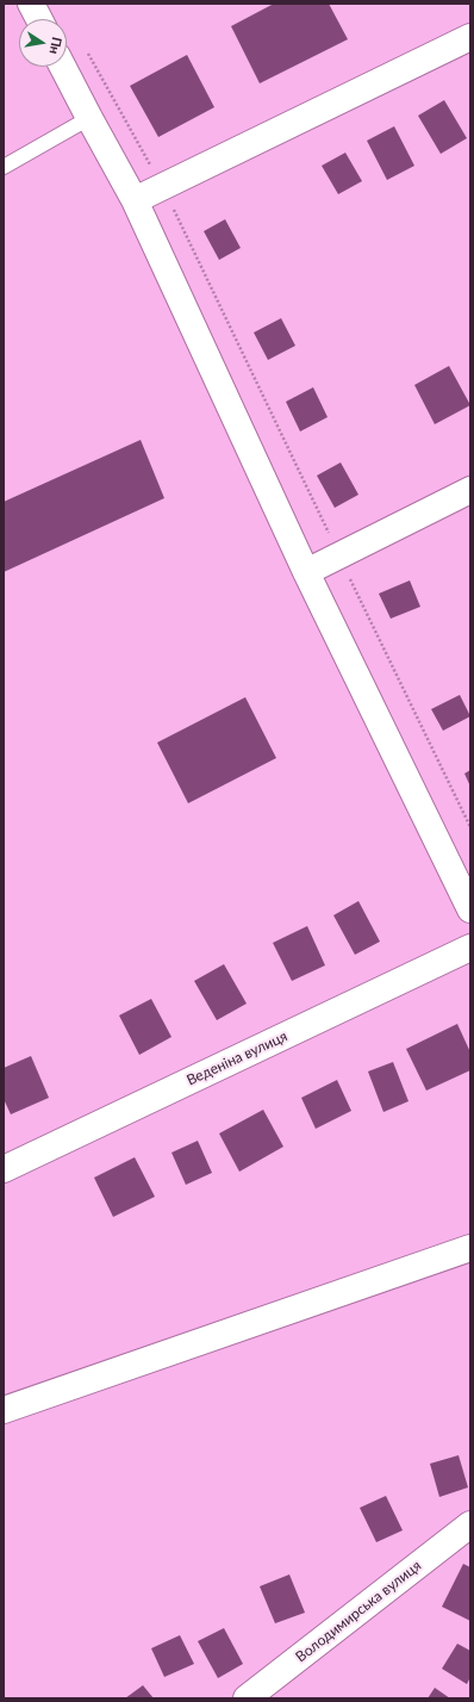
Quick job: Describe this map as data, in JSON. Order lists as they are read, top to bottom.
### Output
{
  "streets": {
    "street": ["Веденіна вулиця", "Володимирська вулиця"]
  },
  "north": "right"
}
